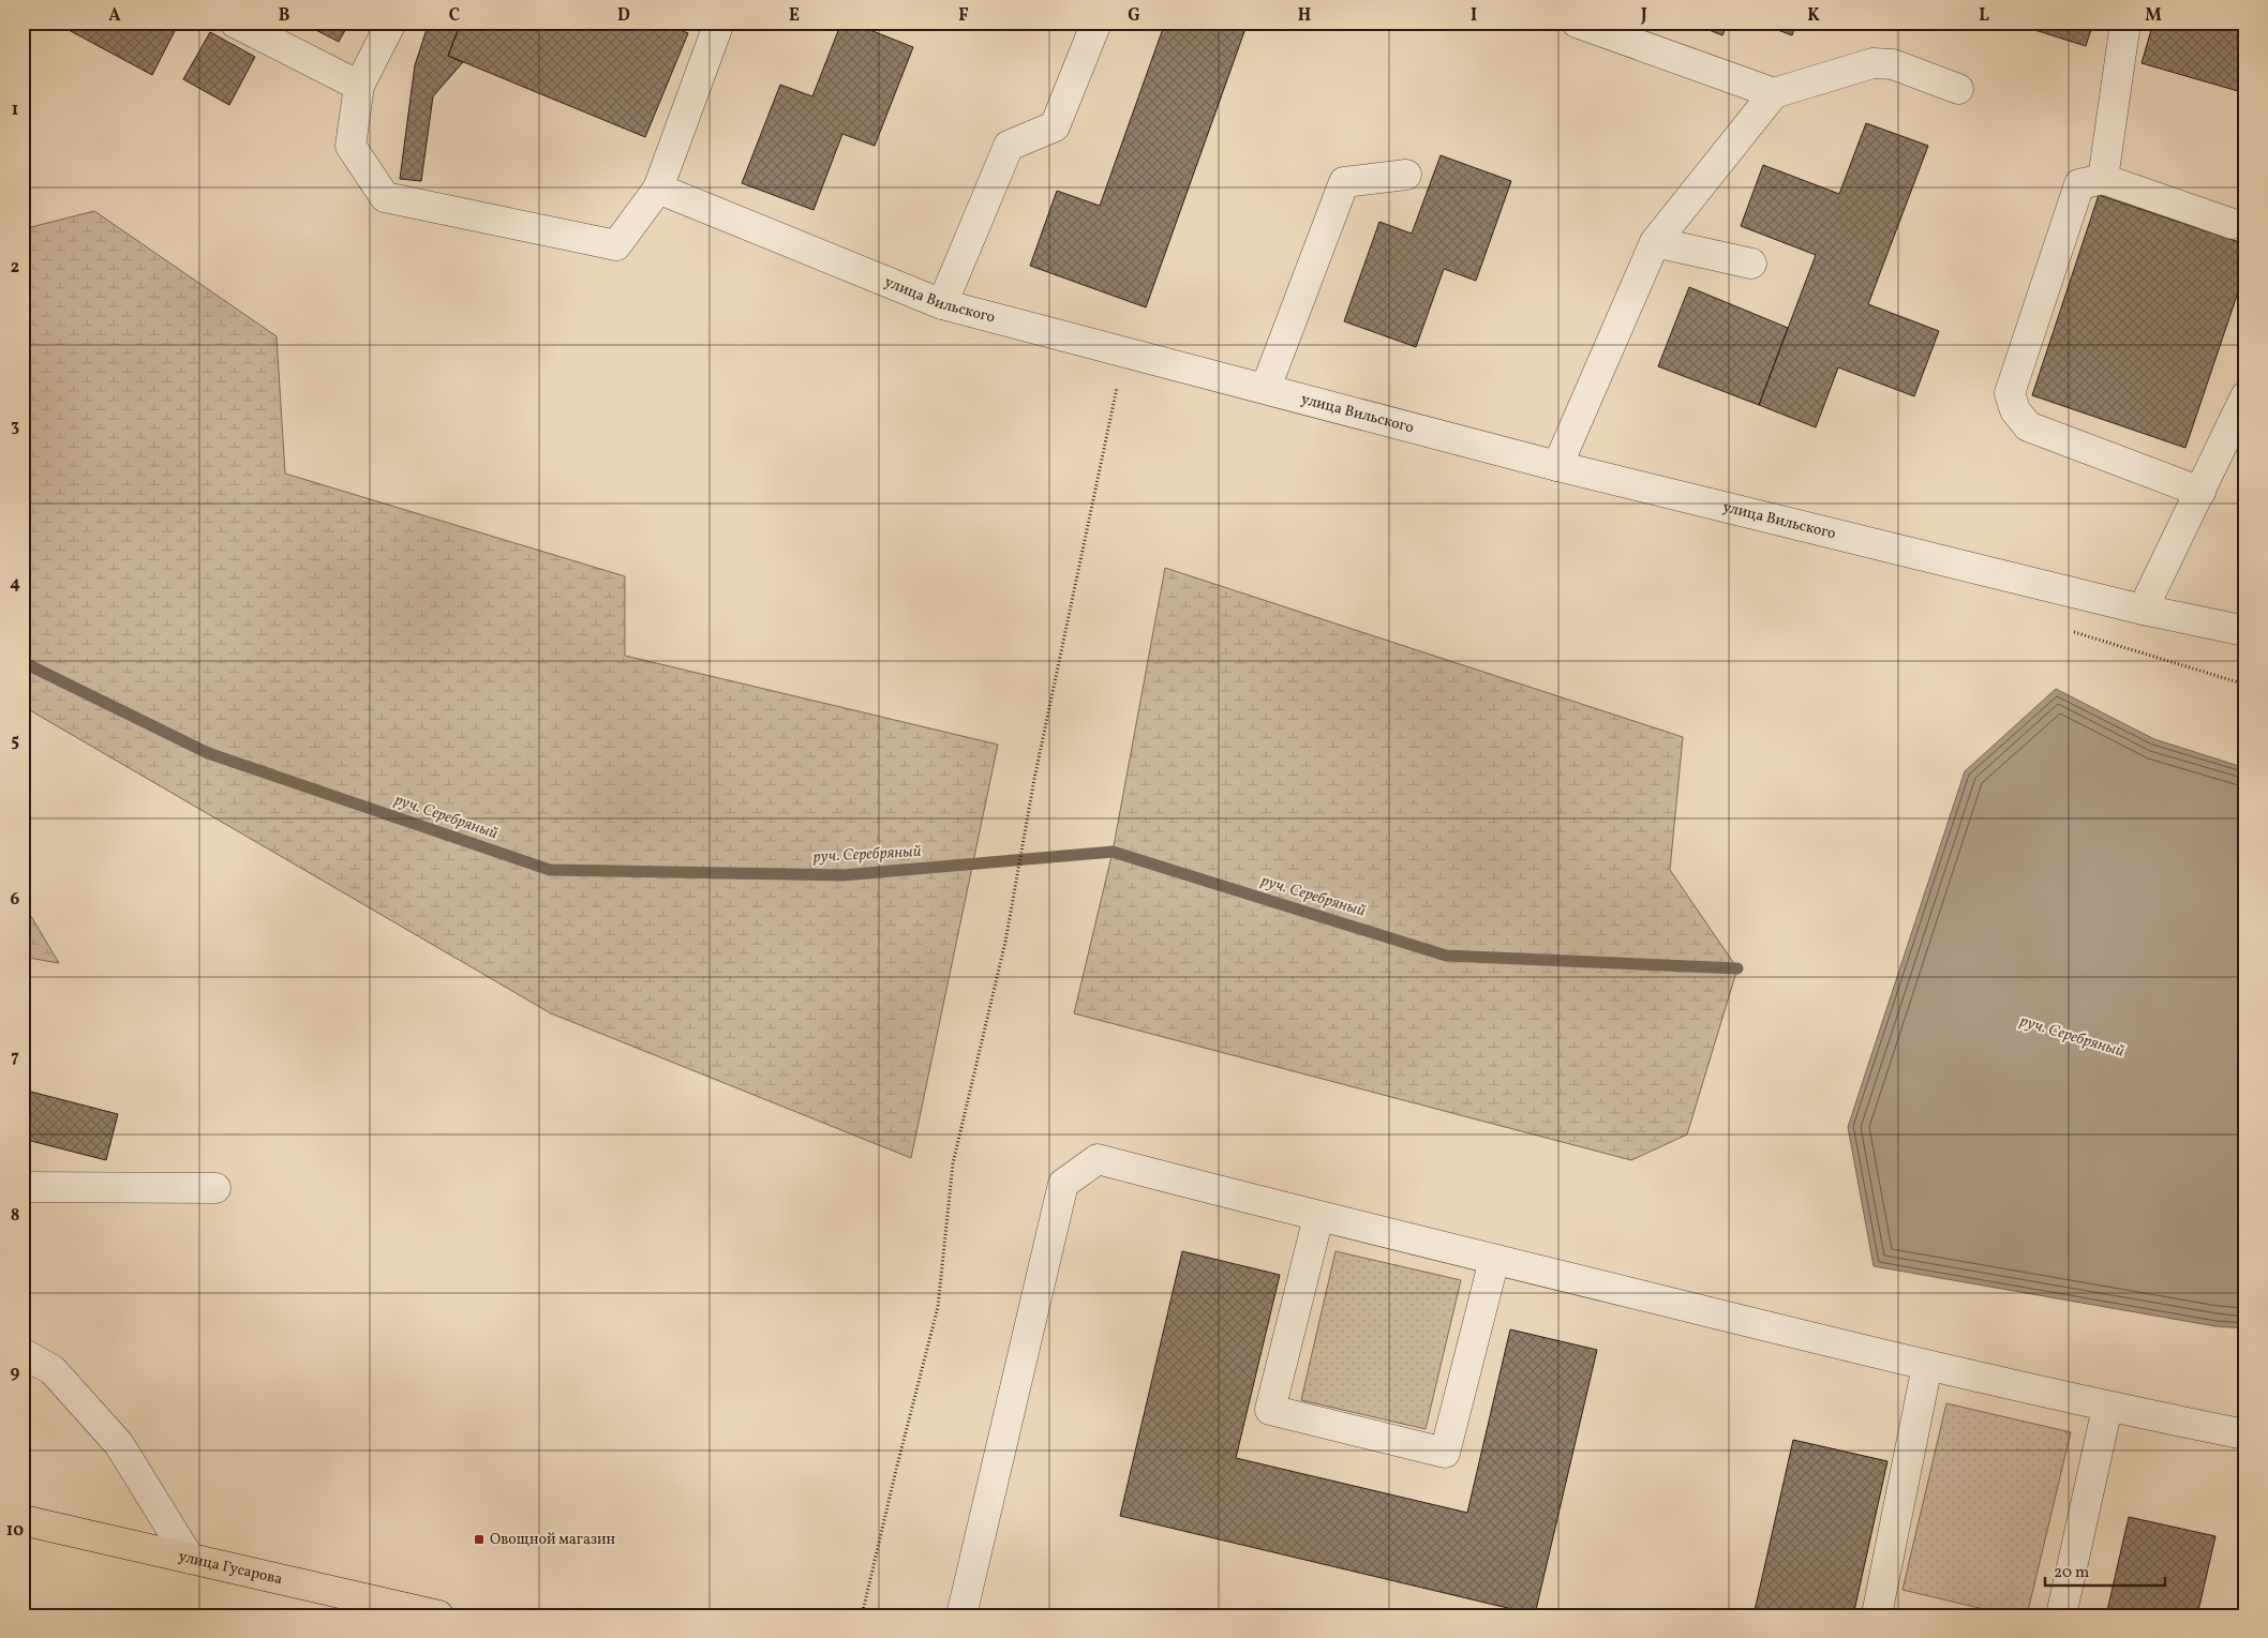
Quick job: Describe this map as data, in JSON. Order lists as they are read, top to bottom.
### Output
{
  "streets": {
    "main road": ["улица Гусарова"],
    "street": ["улица Вильского"]
  },
  "water": ["руч. Серебряный"],
  "places": {
    "transit": ["Овощной магазин"]
  },
  "scale_bar": "20 m",
  "grid": {
    "columns": [
      "A",
      "B",
      "C",
      "D",
      "E",
      "F",
      "G",
      "H",
      "I",
      "J",
      "K",
      "L",
      "M"
    ],
    "rows": [
      "1",
      "2",
      "3",
      "4",
      "5",
      "6",
      "7",
      "8",
      "9",
      "10"
    ]
  }
}
